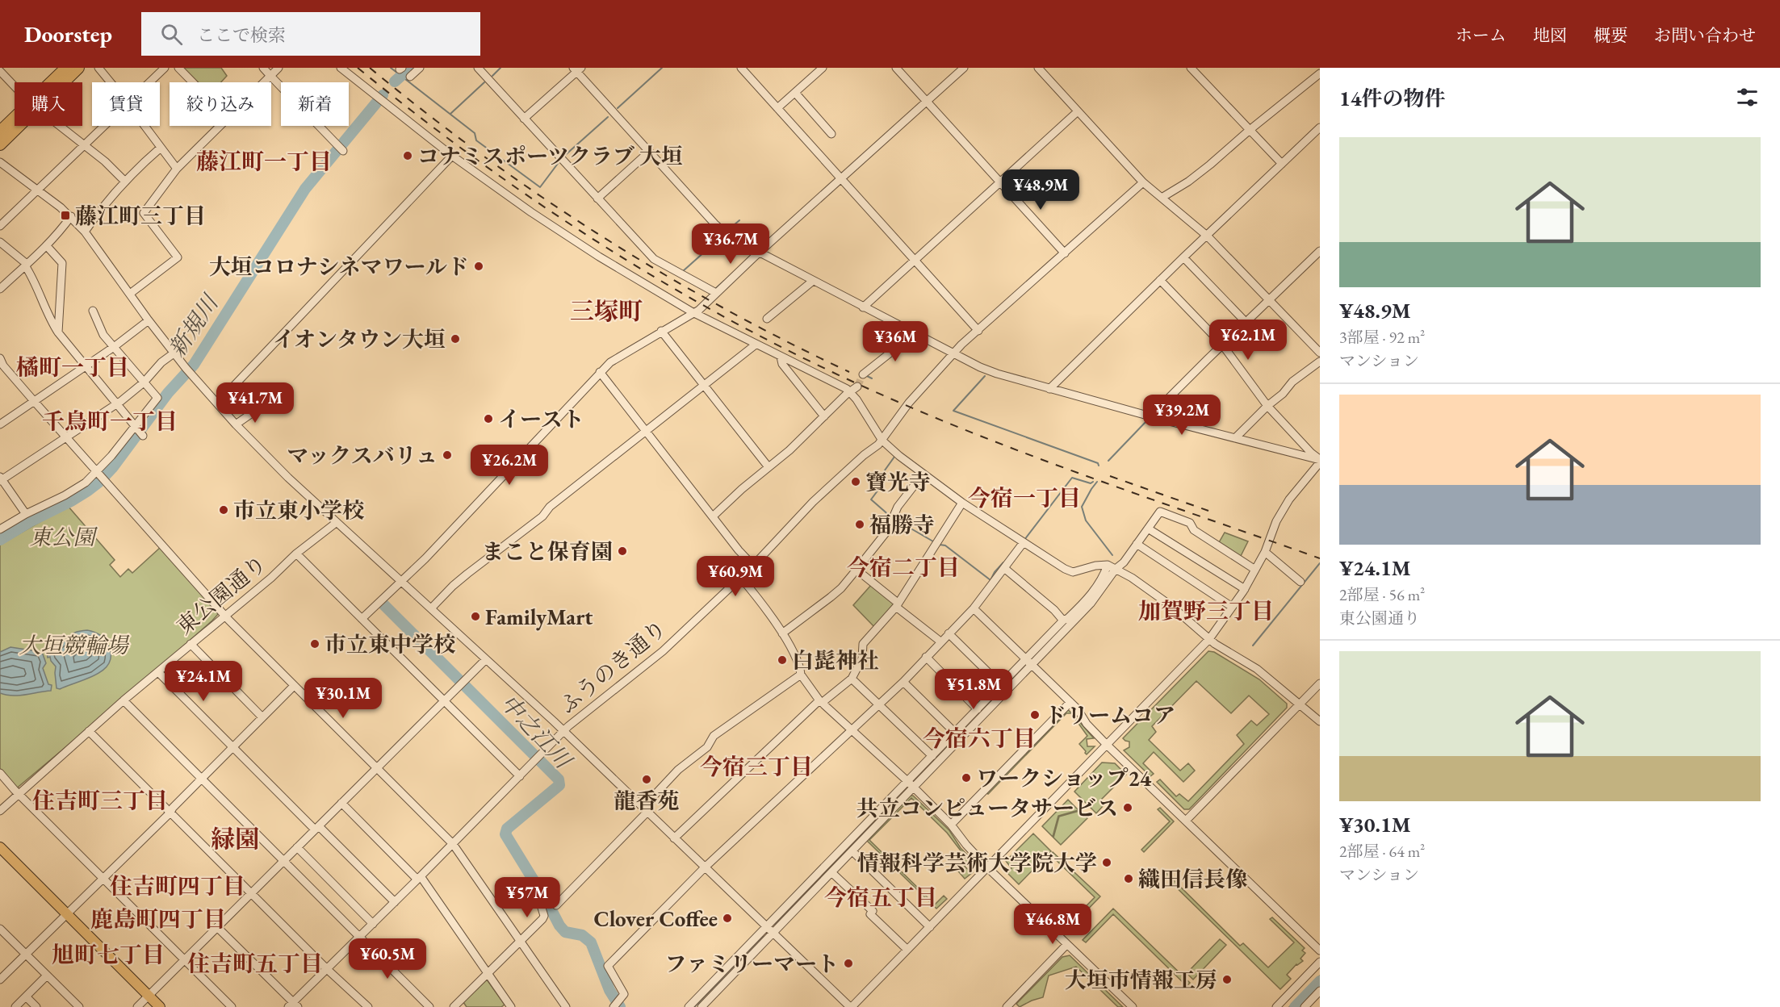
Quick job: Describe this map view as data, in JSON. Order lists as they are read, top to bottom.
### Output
{
  "streets": {
    "street": ["東公園通り", "ふうのき通り"]
  },
  "districts": [
    "藤江町一丁目",
    "三塚町",
    "橘町一丁目",
    "千鳥町一丁目",
    "今宿一丁目",
    "今宿二丁目",
    "加賀野三丁目",
    "今宿六丁目",
    "今宿三丁目",
    "住吉町三丁目",
    "緑園",
    "住吉町四丁目",
    "今宿五丁目",
    "鹿島町四丁目",
    "旭町七丁目",
    "住吉町五丁目"
  ],
  "water": ["新規川", "中之江川"],
  "parks": ["東公園", "大垣競輪場"],
  "places": {
    "other": [
      "コナミスポーツクラブ 大垣",
      "大垣コロナシネマワールド",
      "イオンタウン大垣",
      "イースト",
      "マックスバリュ",
      "寶光寺",
      "市立東小学校",
      "福勝寺",
      "まこと保育園",
      "FamilyMart",
      "市立東中学校",
      "白髭神社",
      "ドリームコア",
      "ワークショップ24",
      "龍香苑",
      "共立コンピュータサービス",
      "情報科学芸術大学院大学",
      "織田信長像",
      "Clover Coffee",
      "ファミリーマート",
      "大垣市情報工房"
    ],
    "transit": ["藤江町三丁目"]
  },
  "page": {
    "header": "Doorstep",
    "search": "ここで検索",
    "nav": [
      "ホーム",
      "地図",
      "概要",
      "お問い合わせ"
    ],
    "heading": "14件の物件",
    "chip": [
      "購入",
      "賃貸",
      "絞り込み",
      "新着"
    ],
    "list": [
      {
        "name": "¥48.9M",
        "note": "3部屋 · 92 m² · マンション"
      },
      {
        "name": "¥24.1M",
        "note": "2部屋 · 56 m² · 東公園通り"
      },
      {
        "name": "¥30.1M",
        "note": "2部屋 · 64 m² · マンション"
      }
    ],
    "price": [
      "¥48.9M",
      "¥36.7M",
      "¥62.1M",
      "¥36M",
      "¥41.7M",
      "¥39.2M",
      "¥26.2M",
      "¥60.9M",
      "¥24.1M",
      "¥51.8M",
      "¥30.1M",
      "¥57M",
      "¥46.8M",
      "¥60.5M"
    ]
  }
}
